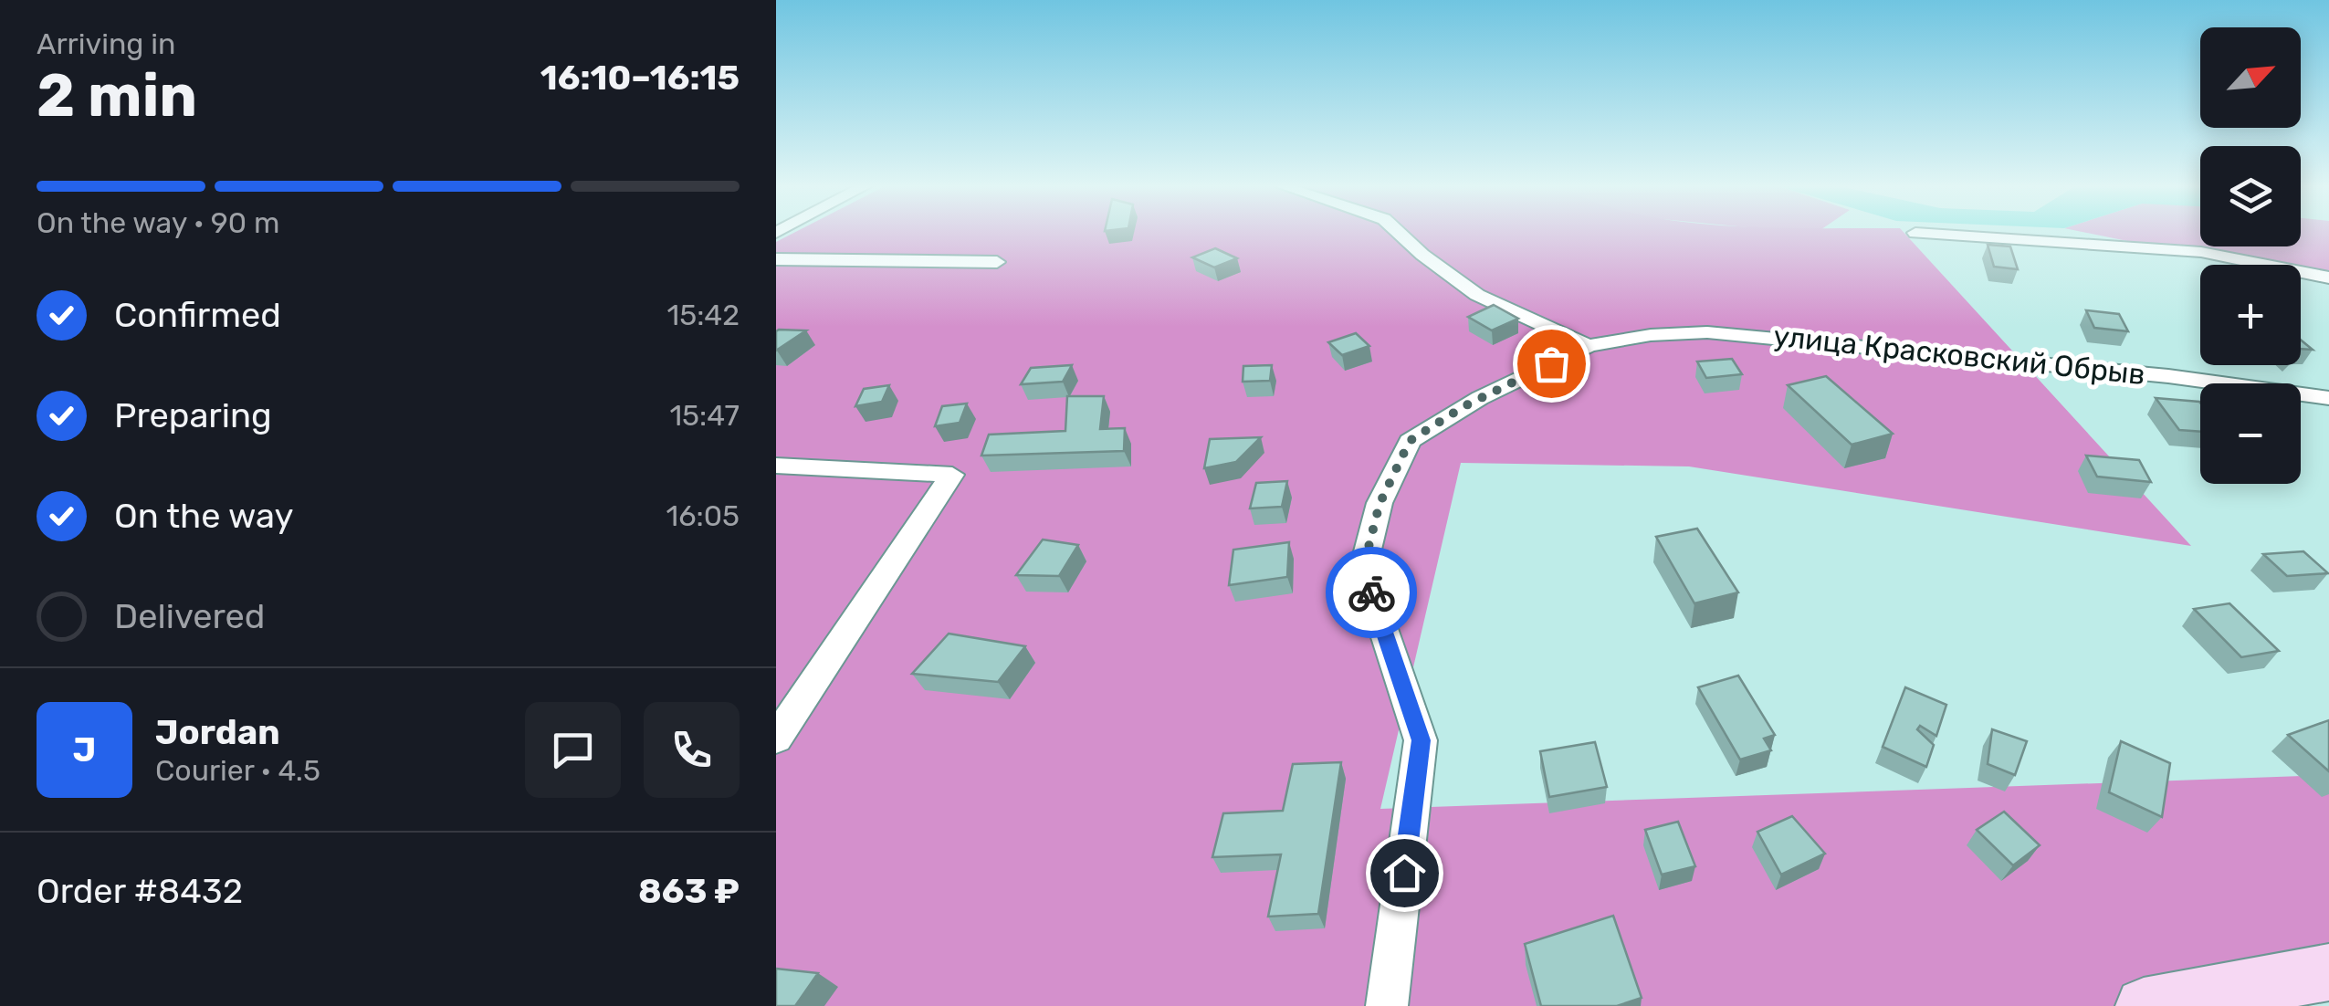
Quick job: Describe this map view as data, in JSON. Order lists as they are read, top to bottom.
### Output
{
  "streets": {
    "street": ["улица Красковский Обрыв"]
  },
  "north": "top right",
  "page": {
    "heading": ["2 min", "Arriving in", "16:10–16:15"],
    "panel": [
      "Jordan",
      "Courier · 4.5",
      "Order #8432",
      "863 ₽"
    ],
    "map_buttons": ["+", "−"],
    "bar": "On the way · 90 m",
    "list": [
      ["Confirmed", "15:42"],
      ["Preparing", "15:47"],
      ["On the way", "16:05"],
      "Delivered"
    ],
    "round": "J"
  }
}
